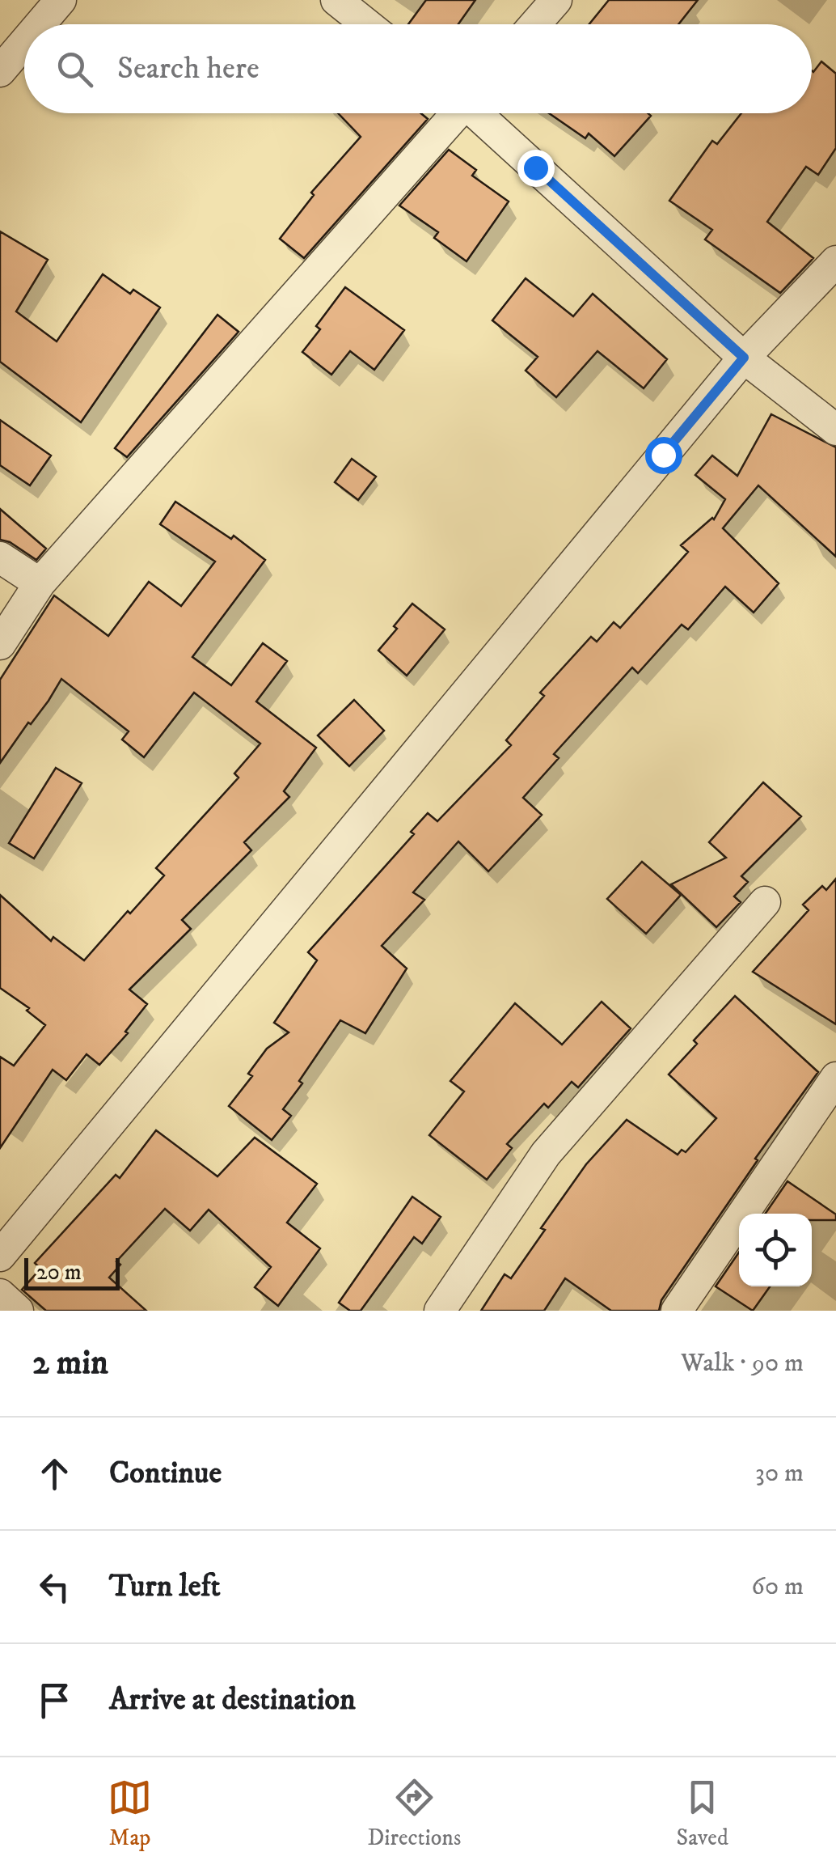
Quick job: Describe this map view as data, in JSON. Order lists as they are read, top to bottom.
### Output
{
  "scale_bar": "20 m",
  "page": {
    "search": "Search here",
    "scale": "20 m",
    "heading": ["2 min", "Walk · 90 m"],
    "list": [
      ["Continue", "30 m"],
      ["Turn left", "60 m"],
      "Arrive at destination"
    ],
    "nav": ["Map", "Directions", "Saved"]
  }
}
